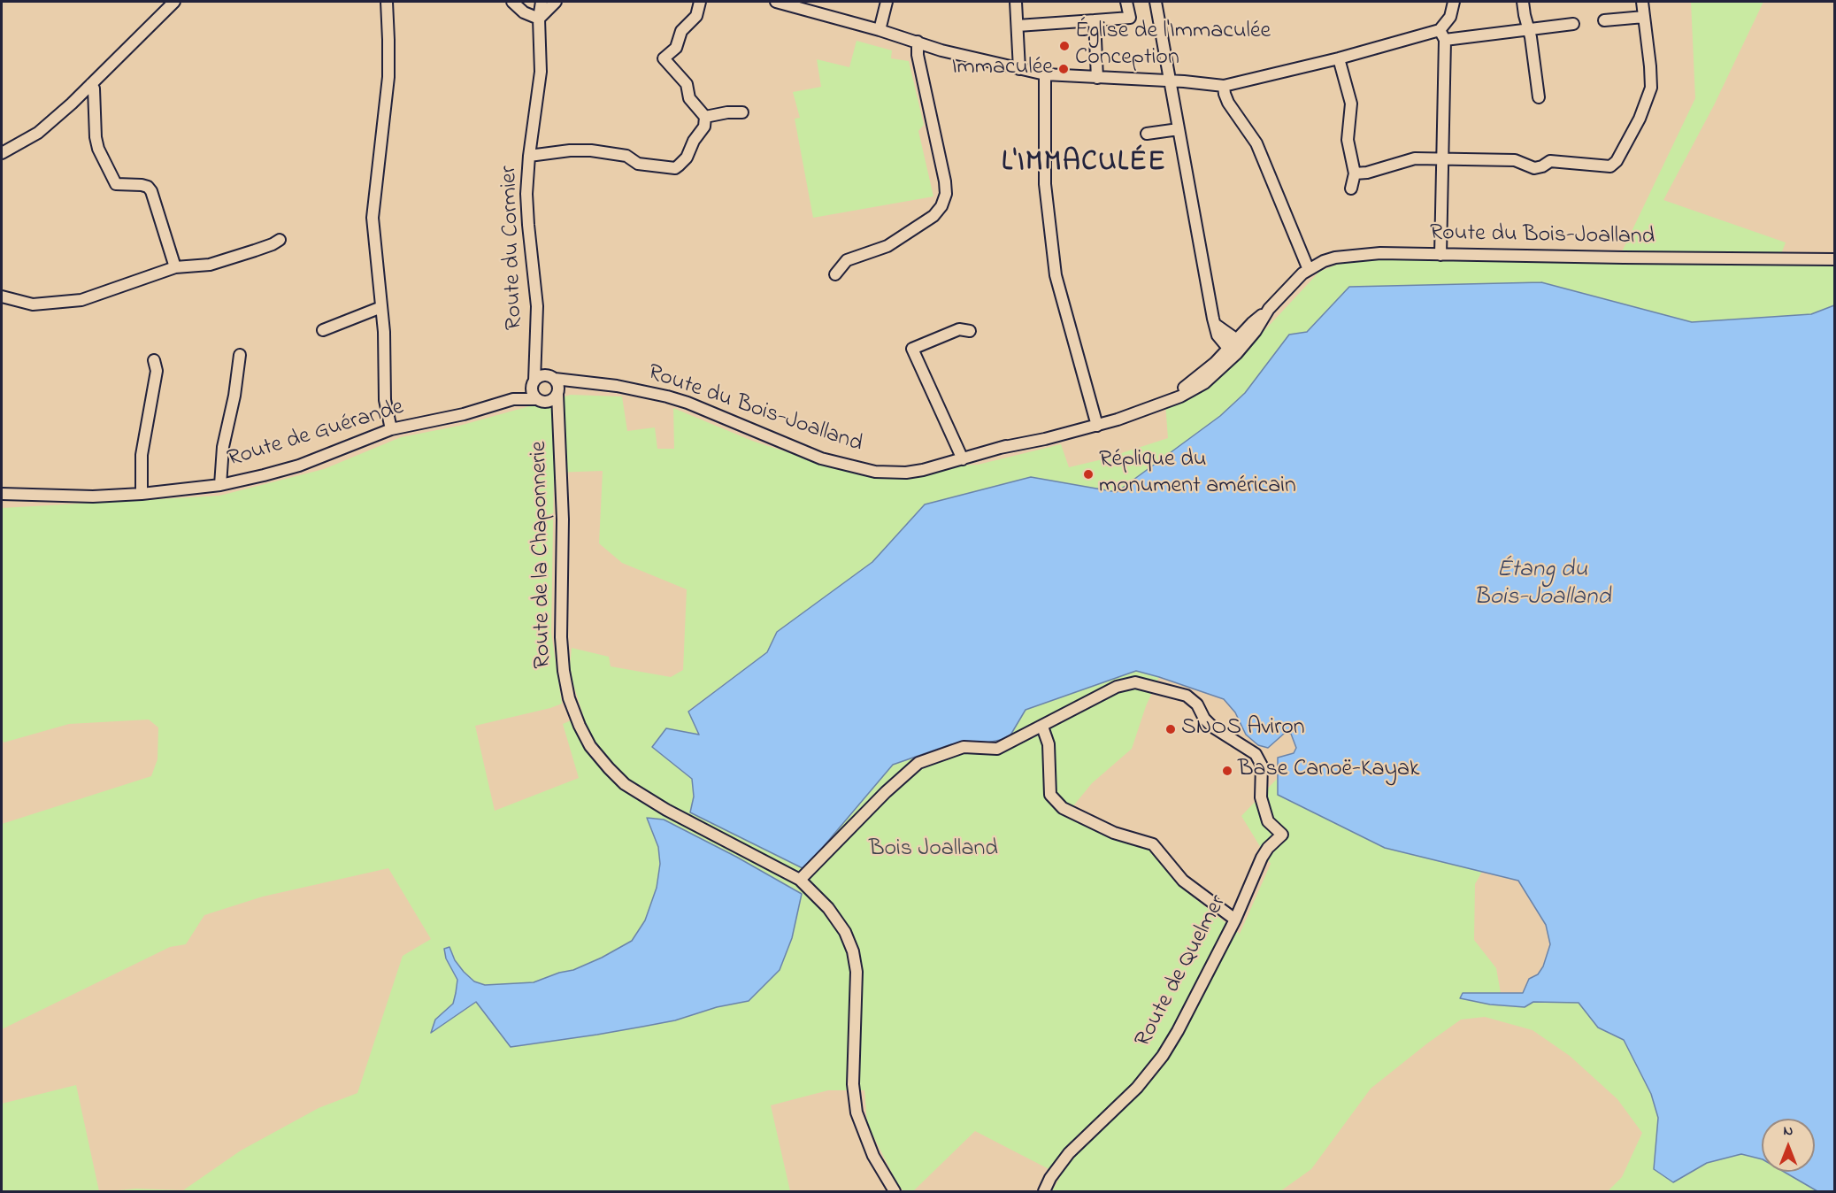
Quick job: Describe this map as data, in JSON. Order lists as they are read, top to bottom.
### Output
{
  "streets": {
    "street": [
      "Route du Bois-Joalland",
      "Route du Cormier",
      "Route de Guérande",
      "Route de la Chaponnerie",
      "Route de Quelmer"
    ]
  },
  "crossings": [
    ["Route du Bois-Joalland", "Route du Cormier"],
    ["Route du Bois-Joalland", "Route de Guérande"],
    ["Route du Bois-Joalland", "Route de la Chaponnerie"],
    ["Route du Cormier", "Route de Guérande"],
    ["Route du Cormier", "Route de la Chaponnerie"],
    ["Route de Guérande", "Route de la Chaponnerie"]
  ],
  "districts": ["L'IMMACULÉE"],
  "water": ["Étang du Bois-Joalland"],
  "parks": ["Bois Joalland"],
  "places": [
    "Église de l'Immaculée Conception",
    "Immaculée",
    "Réplique du monument américain",
    "SNOS Aviron",
    "Base Canoë-Kayak"
  ],
  "north": "top"
}
